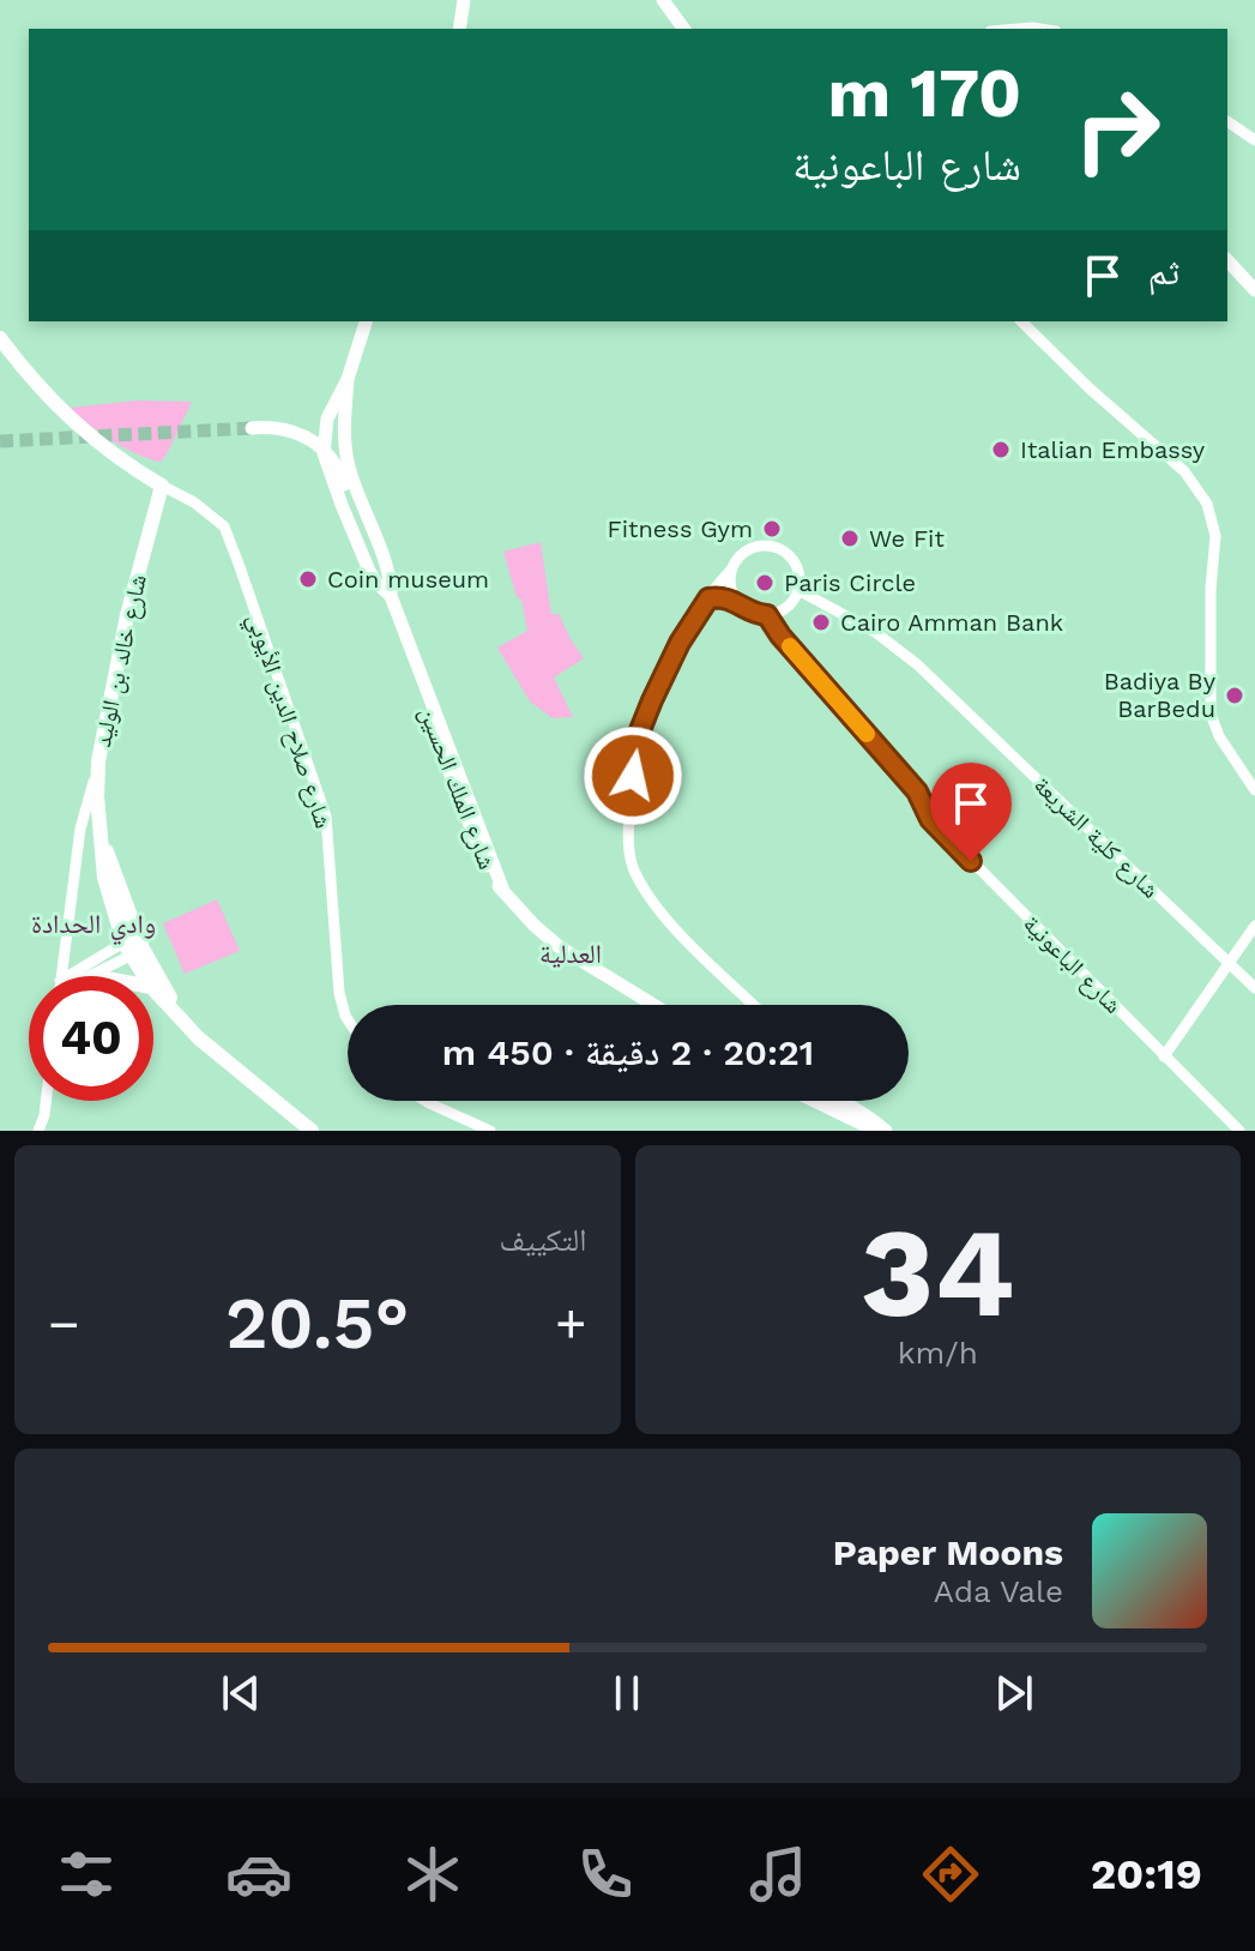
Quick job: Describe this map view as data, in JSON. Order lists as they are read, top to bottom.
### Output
{
  "streets": {
    "main road": ["شارع خالد بن الوليد", "شارع الملك الحسين"],
    "street": ["شارع صلاح الدين الأيوبي", "شارع كلية الشريعة", "شارع الباعونية"]
  },
  "crossings": [
    ["شارع خالد بن الوليد", "شارع صلاح الدين الأيوبي"],
    ["شارع كلية الشريعة", "شارع الباعونية"]
  ],
  "districts": ["وادي الحدادة", "العدلية"],
  "places": [
    "Italian Embassy",
    "Fitness Gym",
    "We Fit",
    "Coin museum",
    "Paris Circle",
    "Cairo Amman Bank",
    "Badiya By BarBedu"
  ],
  "page": {
    "turn": ["170 m", "شارع الباعونية"],
    "then": "ثم",
    "limit": "40",
    "trip": "20:21 · 2 دقيقة · 450 m",
    "tile": [
      ["34", "km/h"],
      "التكييف"
    ],
    "heat": ["−", "20.5°", "+"],
    "song": ["Paper Moons", "Ada Vale"],
    "tabs": "20:19"
  }
}
